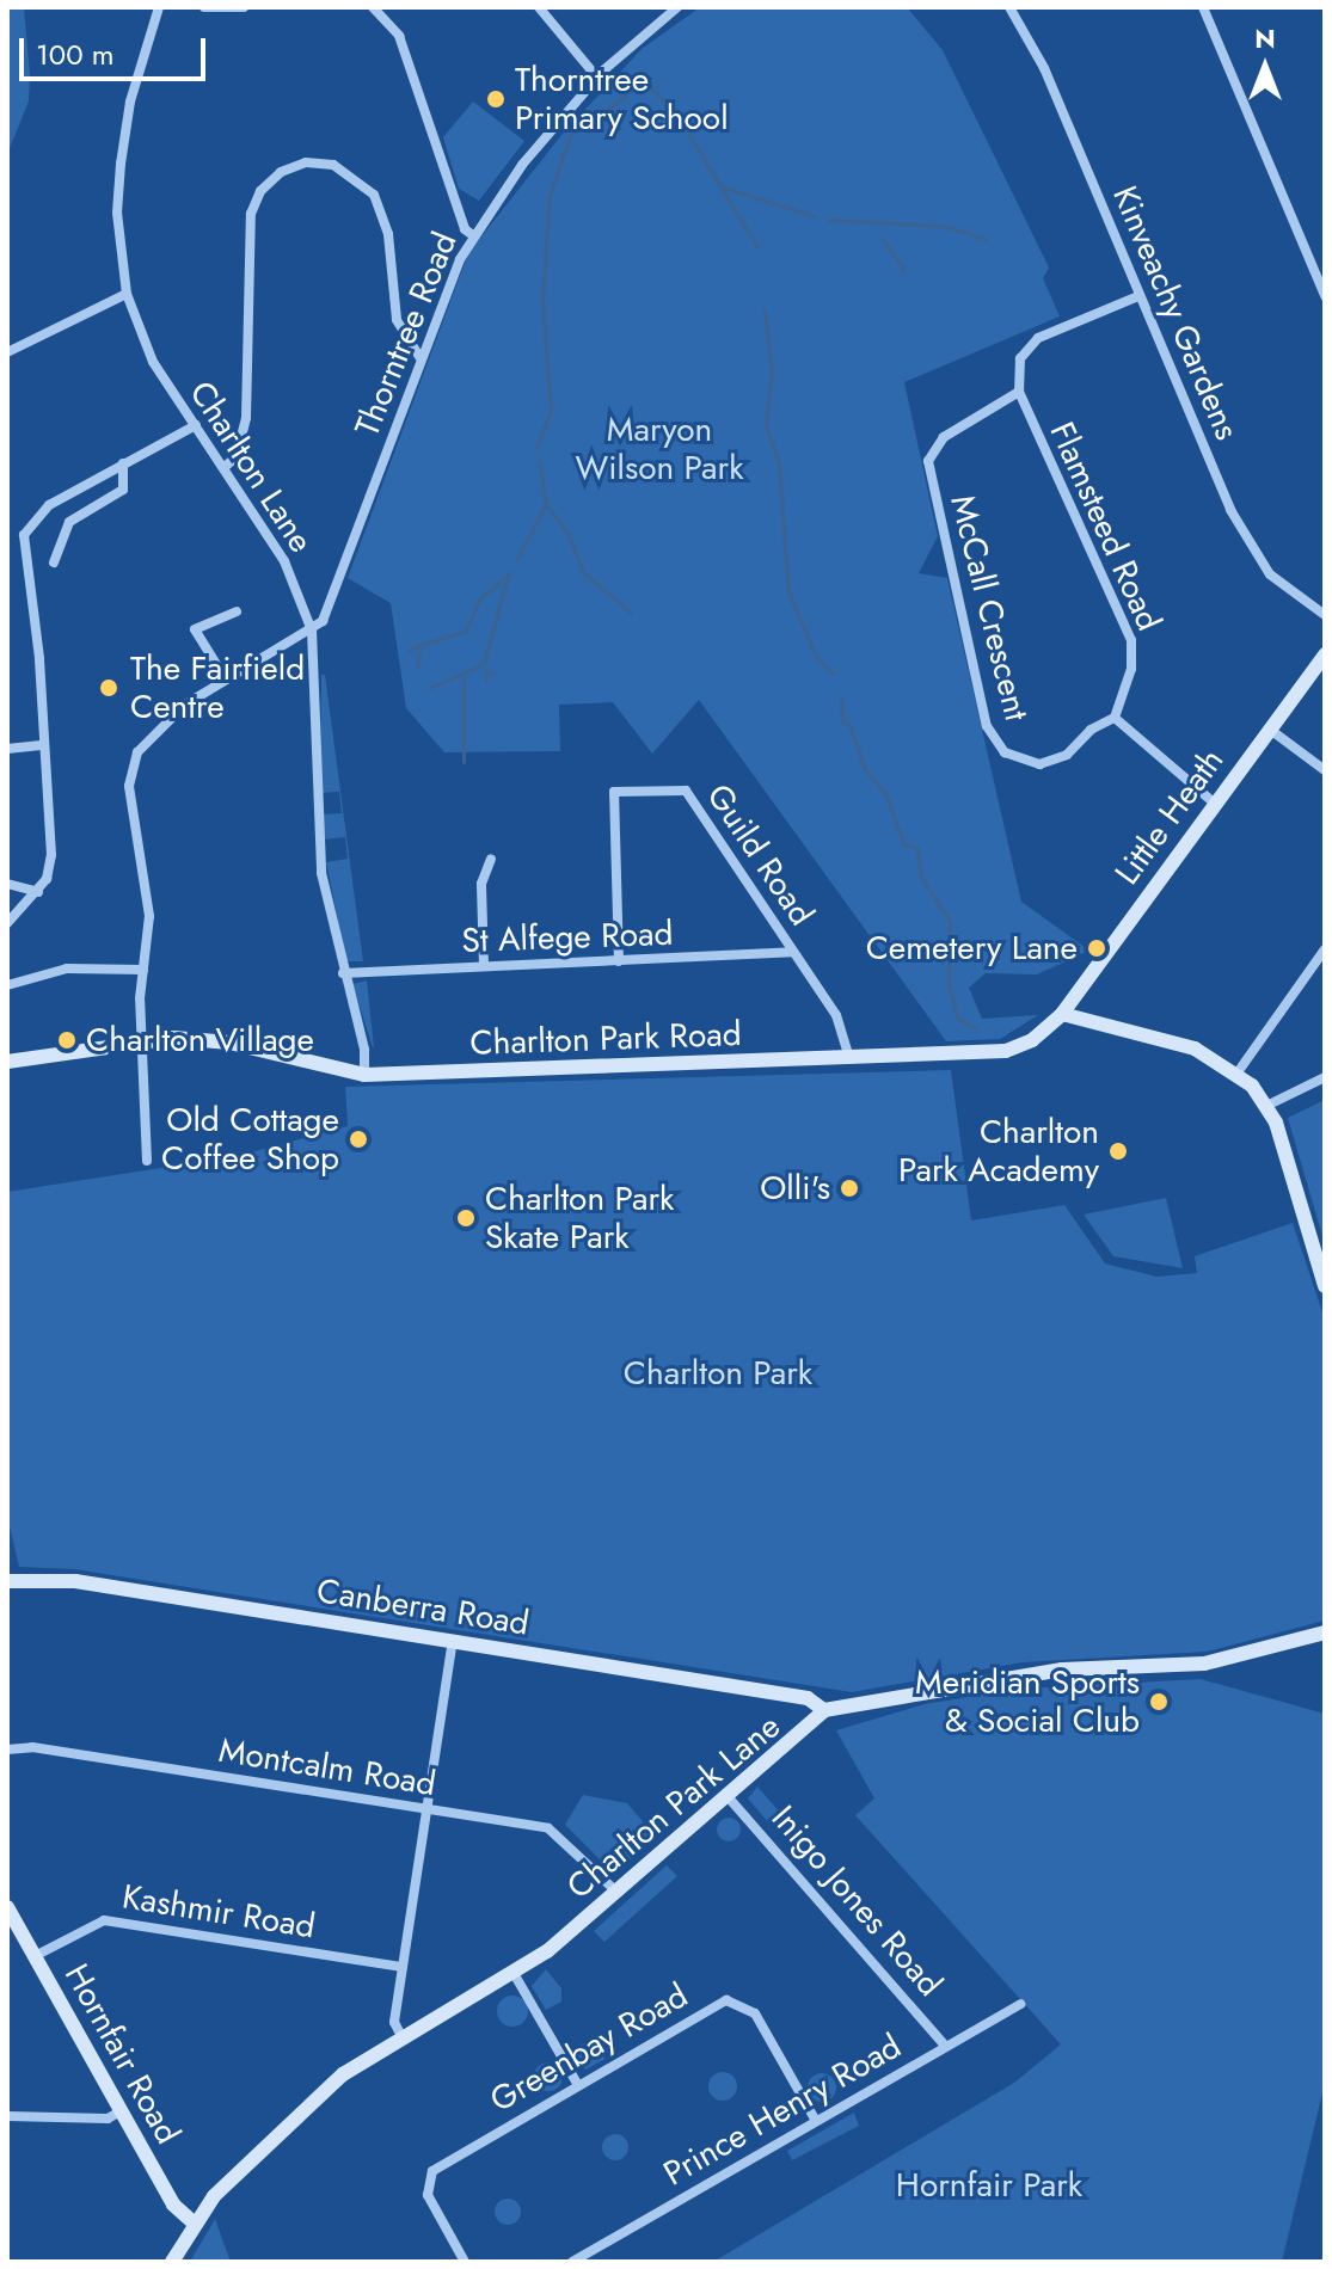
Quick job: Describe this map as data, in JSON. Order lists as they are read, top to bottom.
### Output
{
  "streets": {
    "street": [
      "Kinveachy Gardens",
      "Thorntree Road",
      "Charlton Lane",
      "Flamsteed Road",
      "McCall Crescent",
      "Little Heath",
      "Guild Road",
      "St Alfege Road",
      "Charlton Park Road",
      "Canberra Road",
      "Montcalm Road",
      "Charlton Park Lane",
      "Inigo Jones Road",
      "Kashmir Road",
      "Greenbay Road",
      "Hornfair Road",
      "Prince Henry Road"
    ]
  },
  "crossings": [
    ["Kinveachy Gardens", "Flamsteed Road"],
    ["Thorntree Road", "Charlton Lane"],
    ["Charlton Lane", "St Alfege Road"],
    ["Charlton Lane", "Charlton Park Road"],
    ["Flamsteed Road", "McCall Crescent"],
    ["Little Heath", "Charlton Park Road"],
    ["Guild Road", "St Alfege Road"],
    ["Guild Road", "Charlton Park Road"],
    ["Canberra Road", "Charlton Park Lane"],
    ["Montcalm Road", "Charlton Park Lane"],
    ["Charlton Park Lane", "Inigo Jones Road"],
    ["Charlton Park Lane", "Hornfair Road"],
    ["Inigo Jones Road", "Prince Henry Road"],
    ["Kashmir Road", "Hornfair Road"],
    ["Greenbay Road", "Prince Henry Road"]
  ],
  "parks": ["Maryon Wilson Park", "Charlton Park", "Hornfair Park"],
  "places": [
    "Thorntree Primary School",
    "The Fairfield Centre",
    "Cemetery Lane",
    "Charlton Village",
    "Old Cottage Coffee Shop",
    "Charlton Park Academy",
    "Olli's",
    "Charlton Park Skate Park",
    "Meridian Sports & Social Club"
  ],
  "scale_bar": "100 m",
  "north": "top"
}
